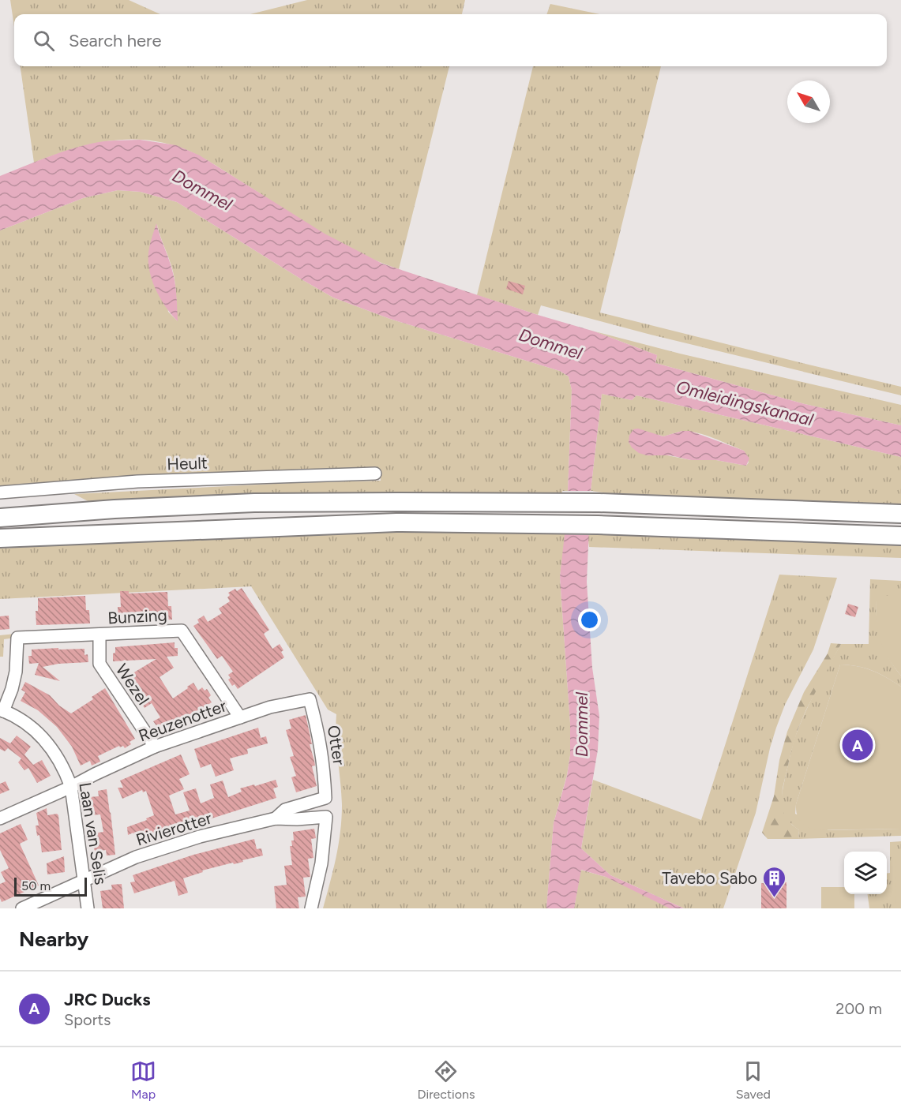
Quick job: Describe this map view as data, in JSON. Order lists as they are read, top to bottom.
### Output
{
  "streets": {
    "street": [
      "Heult",
      "Bunzing",
      "Wezel",
      "Reuzenotter",
      "Otter",
      "Rivierotter",
      "Laan van Selis"
    ]
  },
  "crossings": [
    ["Bunzing", "Wezel"],
    ["Bunzing", "Reuzenotter"],
    ["Bunzing", "Laan van Selis"],
    ["Wezel", "Reuzenotter"],
    ["Reuzenotter", "Otter"],
    ["Reuzenotter", "Laan van Selis"],
    ["Otter", "Rivierotter"],
    ["Rivierotter", "Laan van Selis"]
  ],
  "water": ["Dommel", "Omleidingskanaal"],
  "places": {
    "building": ["Tavebo Sabo"]
  },
  "scale_bar": "50 m",
  "north": "top left",
  "page": {
    "search": "Search here",
    "pins": "A",
    "scale": "50 m",
    "heading": "Nearby",
    "list": [
      {
        "mark": "A",
        "name": "JRC Ducks",
        "note": "Sports",
        "value": "200 m"
      }
    ],
    "nav": ["Map", "Directions", "Saved"]
  }
}
